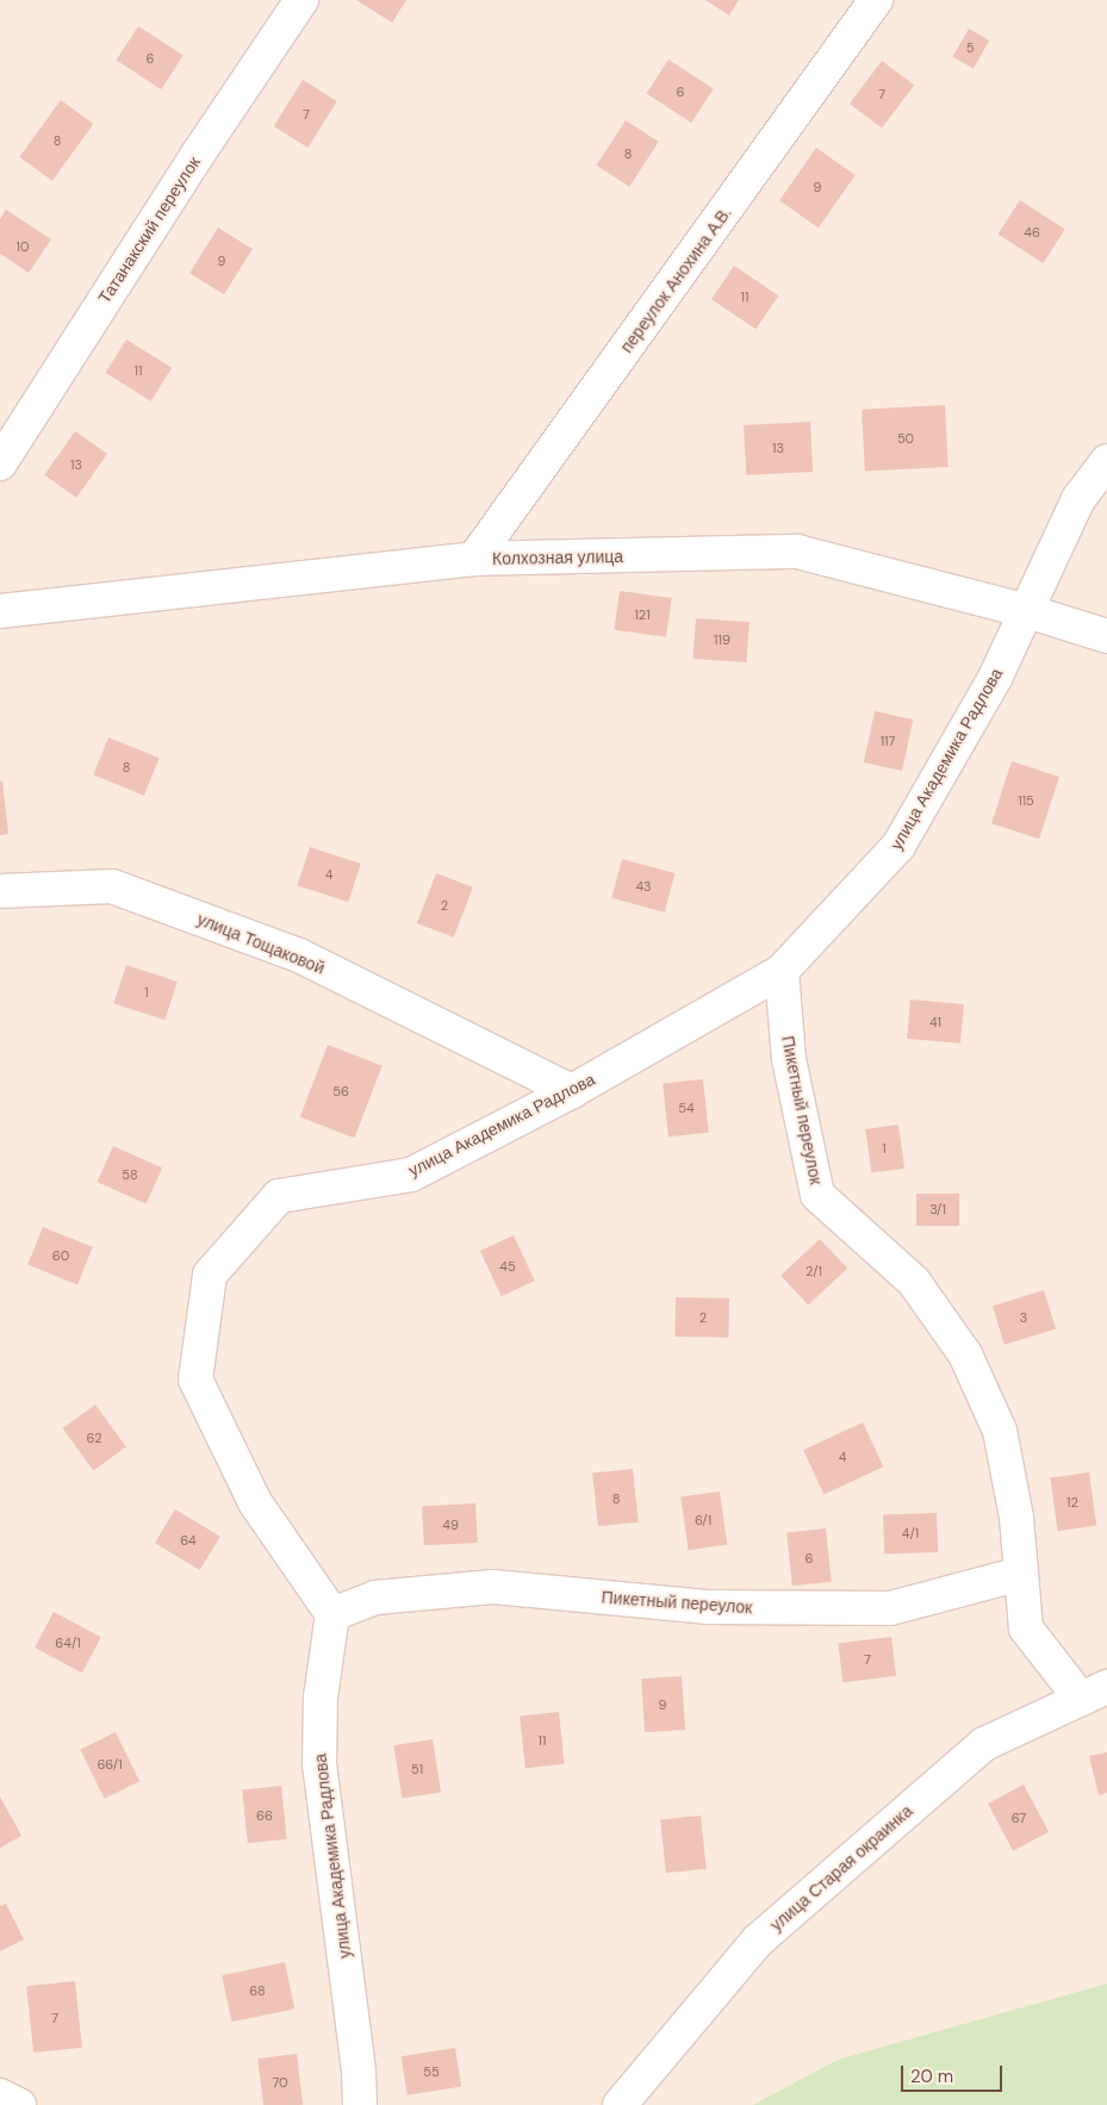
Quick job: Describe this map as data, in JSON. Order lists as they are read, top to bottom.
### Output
{
  "streets": {
    "street": [
      "Татанакский переулок",
      "переулок Анохина А.В.",
      "Колхозная улица",
      "улица Академика Радлова",
      "улица Тощаковой",
      "Пикетный переулок",
      "улица Старая окраинка"
    ]
  },
  "crossings": [
    ["переулок Анохина А.В.", "Колхозная улица"],
    ["Колхозная улица", "улица Академика Радлова"],
    ["улица Академика Радлова", "улица Тощаковой"],
    ["улица Академика Радлова", "Пикетный переулок"],
    ["Пикетный переулок", "улица Старая окраинка"]
  ],
  "house_numbers": [
    "5",
    "6",
    "6",
    "7",
    "7",
    "8",
    "8",
    "9",
    "46",
    "10",
    "9",
    "11",
    "11",
    "50",
    "13",
    "13",
    "121",
    "119",
    "117",
    "8",
    "115",
    "4",
    "43",
    "2",
    "1",
    "41",
    "56",
    "54",
    "1",
    "58",
    "3/1",
    "60",
    "45",
    "2/1",
    "2",
    "3",
    "62",
    "4",
    "8",
    "12",
    "6/1",
    "49",
    "4/1",
    "64",
    "6",
    "64/1",
    "7",
    "9",
    "11",
    "66/1",
    "51",
    "66",
    "67",
    "68",
    "7",
    "55",
    "70"
  ],
  "scale_bar": "20 m"
}
